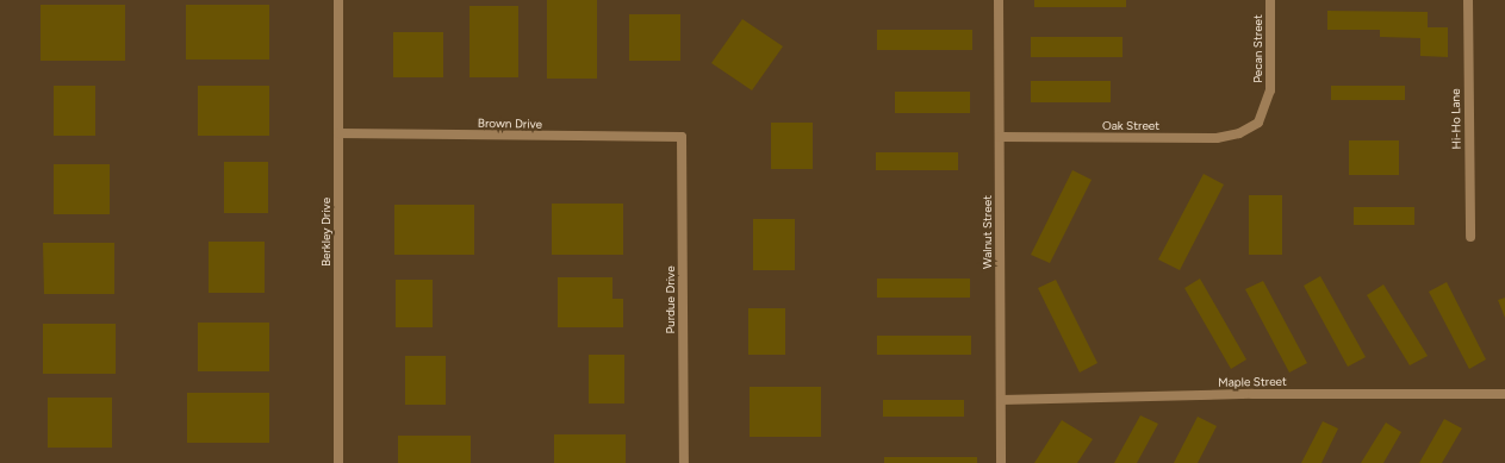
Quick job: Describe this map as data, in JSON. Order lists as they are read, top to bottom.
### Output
{
  "streets": {
    "street": [
      "Pecan Street",
      "Hi-Ho Lane",
      "Brown Drive",
      "Oak Street",
      "Berkley Drive",
      "Walnut Street",
      "Purdue Drive",
      "Maple Street"
    ]
  },
  "crossings": [
    ["Pecan Street", "Oak Street"],
    ["Brown Drive", "Berkley Drive"],
    ["Brown Drive", "Purdue Drive"],
    ["Oak Street", "Walnut Street"],
    ["Walnut Street", "Maple Street"]
  ]
}
